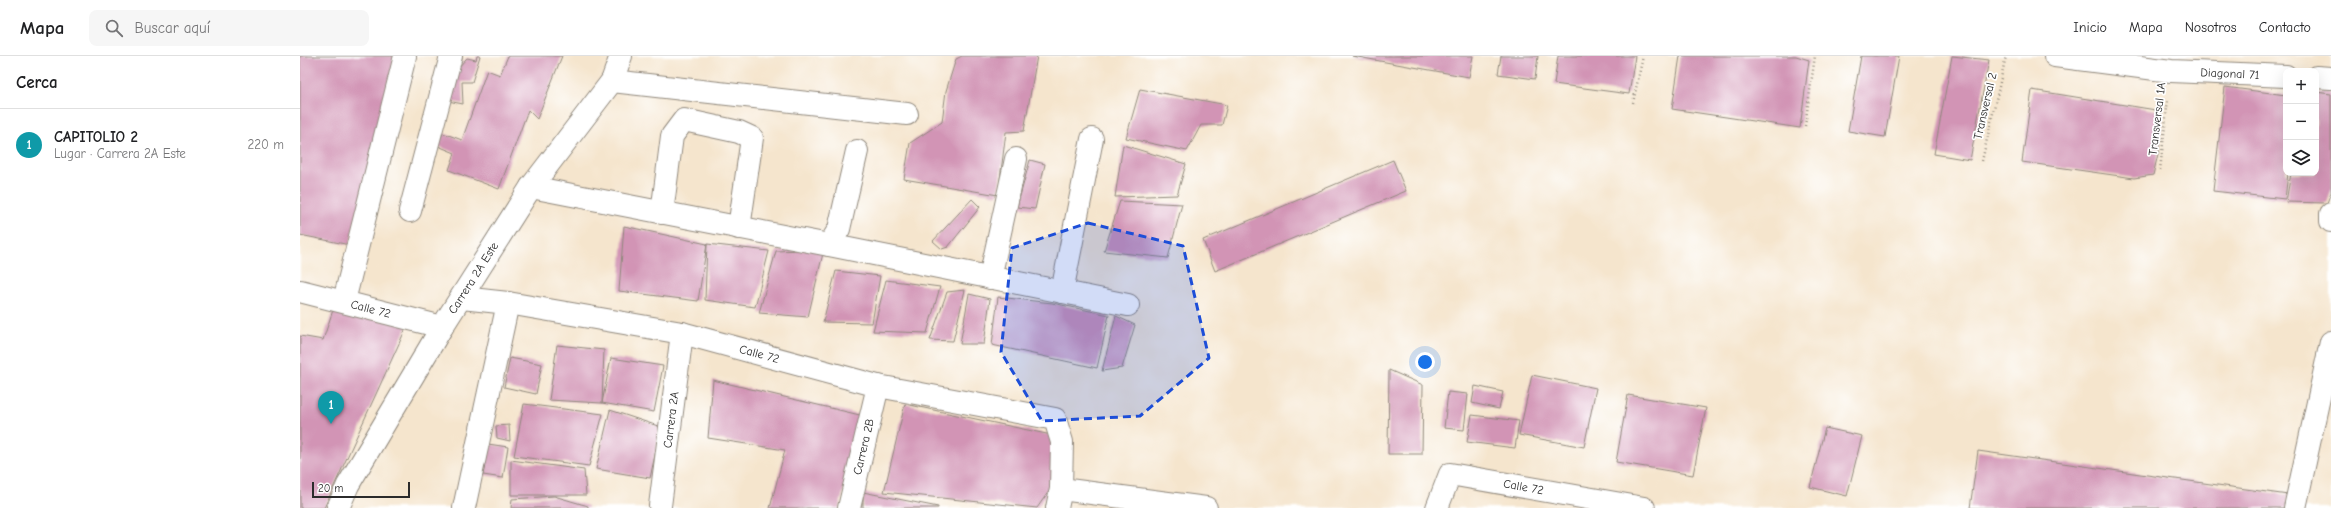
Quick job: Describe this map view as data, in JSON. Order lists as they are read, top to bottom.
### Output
{
  "streets": {
    "street": [
      "Diagonal 71",
      "Carrera 2A Este",
      "Calle 72",
      "Carrera 2A",
      "Carrera 2B"
    ],
    "path": ["Transversal 2", "Transversal 1A"]
  },
  "crossings": [
    ["Diagonal 71", "Transversal 1A"],
    ["Carrera 2A Este", "Calle 72"],
    ["Calle 72", "Carrera 2A"],
    ["Calle 72", "Carrera 2B"]
  ],
  "scale_bar": "20 m",
  "page": {
    "header": "Mapa",
    "search": "Buscar aquí",
    "nav": [
      "Inicio",
      "Mapa",
      "Nosotros",
      "Contacto"
    ],
    "heading": "Cerca",
    "map_buttons": ["+", "−"],
    "list": [
      {
        "mark": "1",
        "name": "CAPITOLIO 2",
        "note": "Lugar · Carrera 2A Este",
        "value": "220 m"
      }
    ],
    "pins": "1",
    "scale": "20 m"
  }
}
